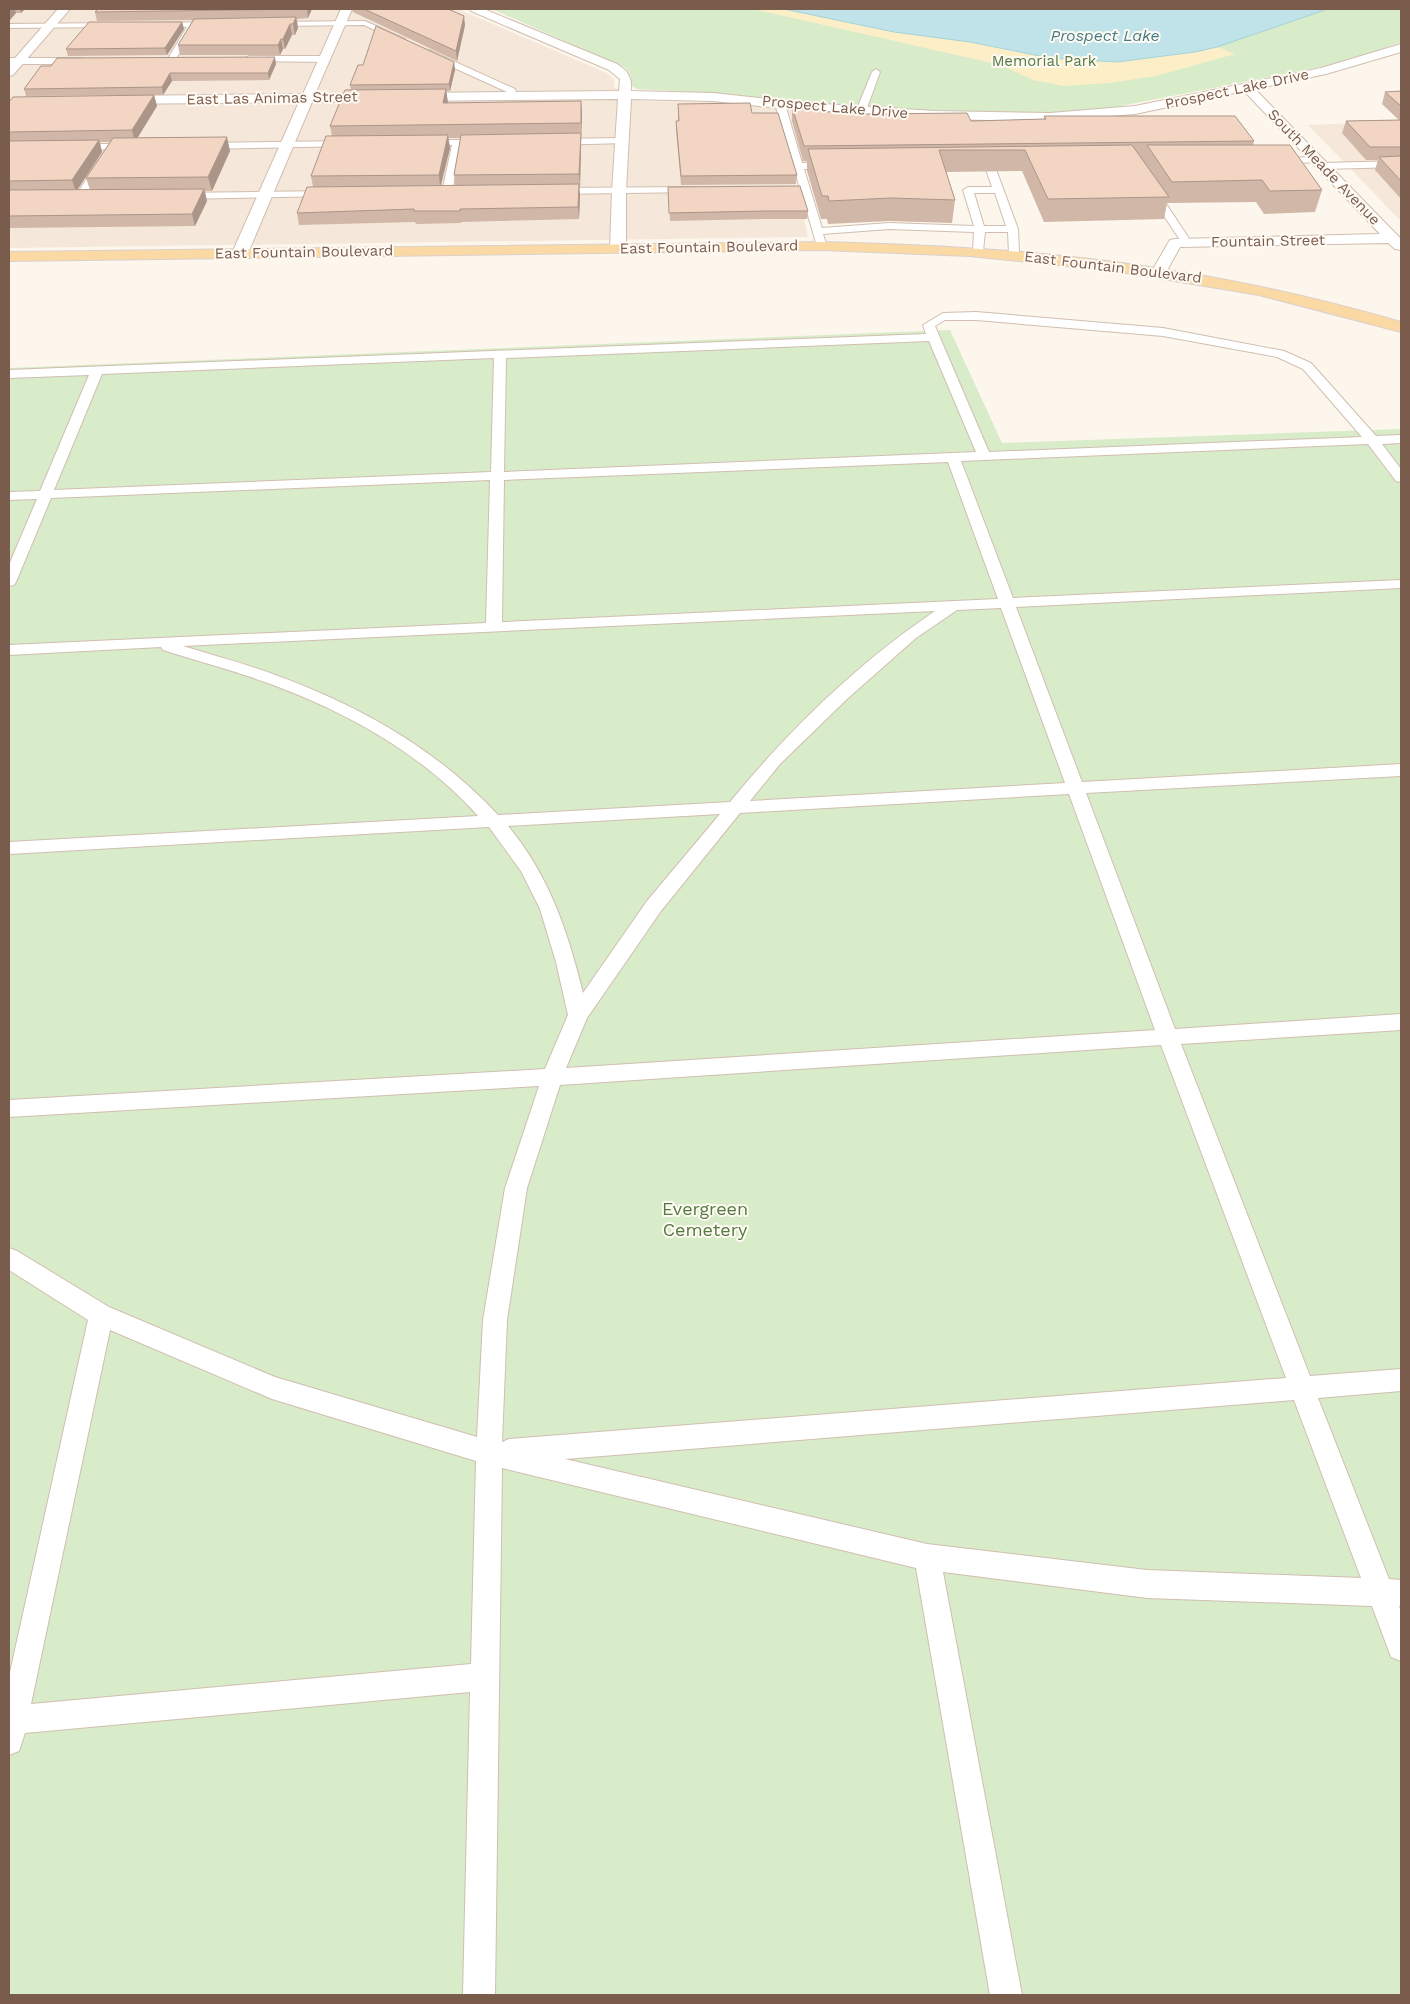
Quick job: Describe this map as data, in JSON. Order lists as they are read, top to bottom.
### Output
{
  "streets": {
    "main road": ["East Fountain Boulevard"],
    "street": [
      "Prospect Lake Drive",
      "East Las Animas Street",
      "South Meade Avenue",
      "Fountain Street"
    ]
  },
  "crossings": [
    ["Prospect Lake Drive", "East Las Animas Street"],
    ["Prospect Lake Drive", "South Meade Avenue"],
    ["South Meade Avenue", "Fountain Street"],
    ["Fountain Street", "East Fountain Boulevard"]
  ],
  "water": ["Prospect Lake"],
  "parks": ["Memorial Park", "Evergreen Cemetery"]
}
